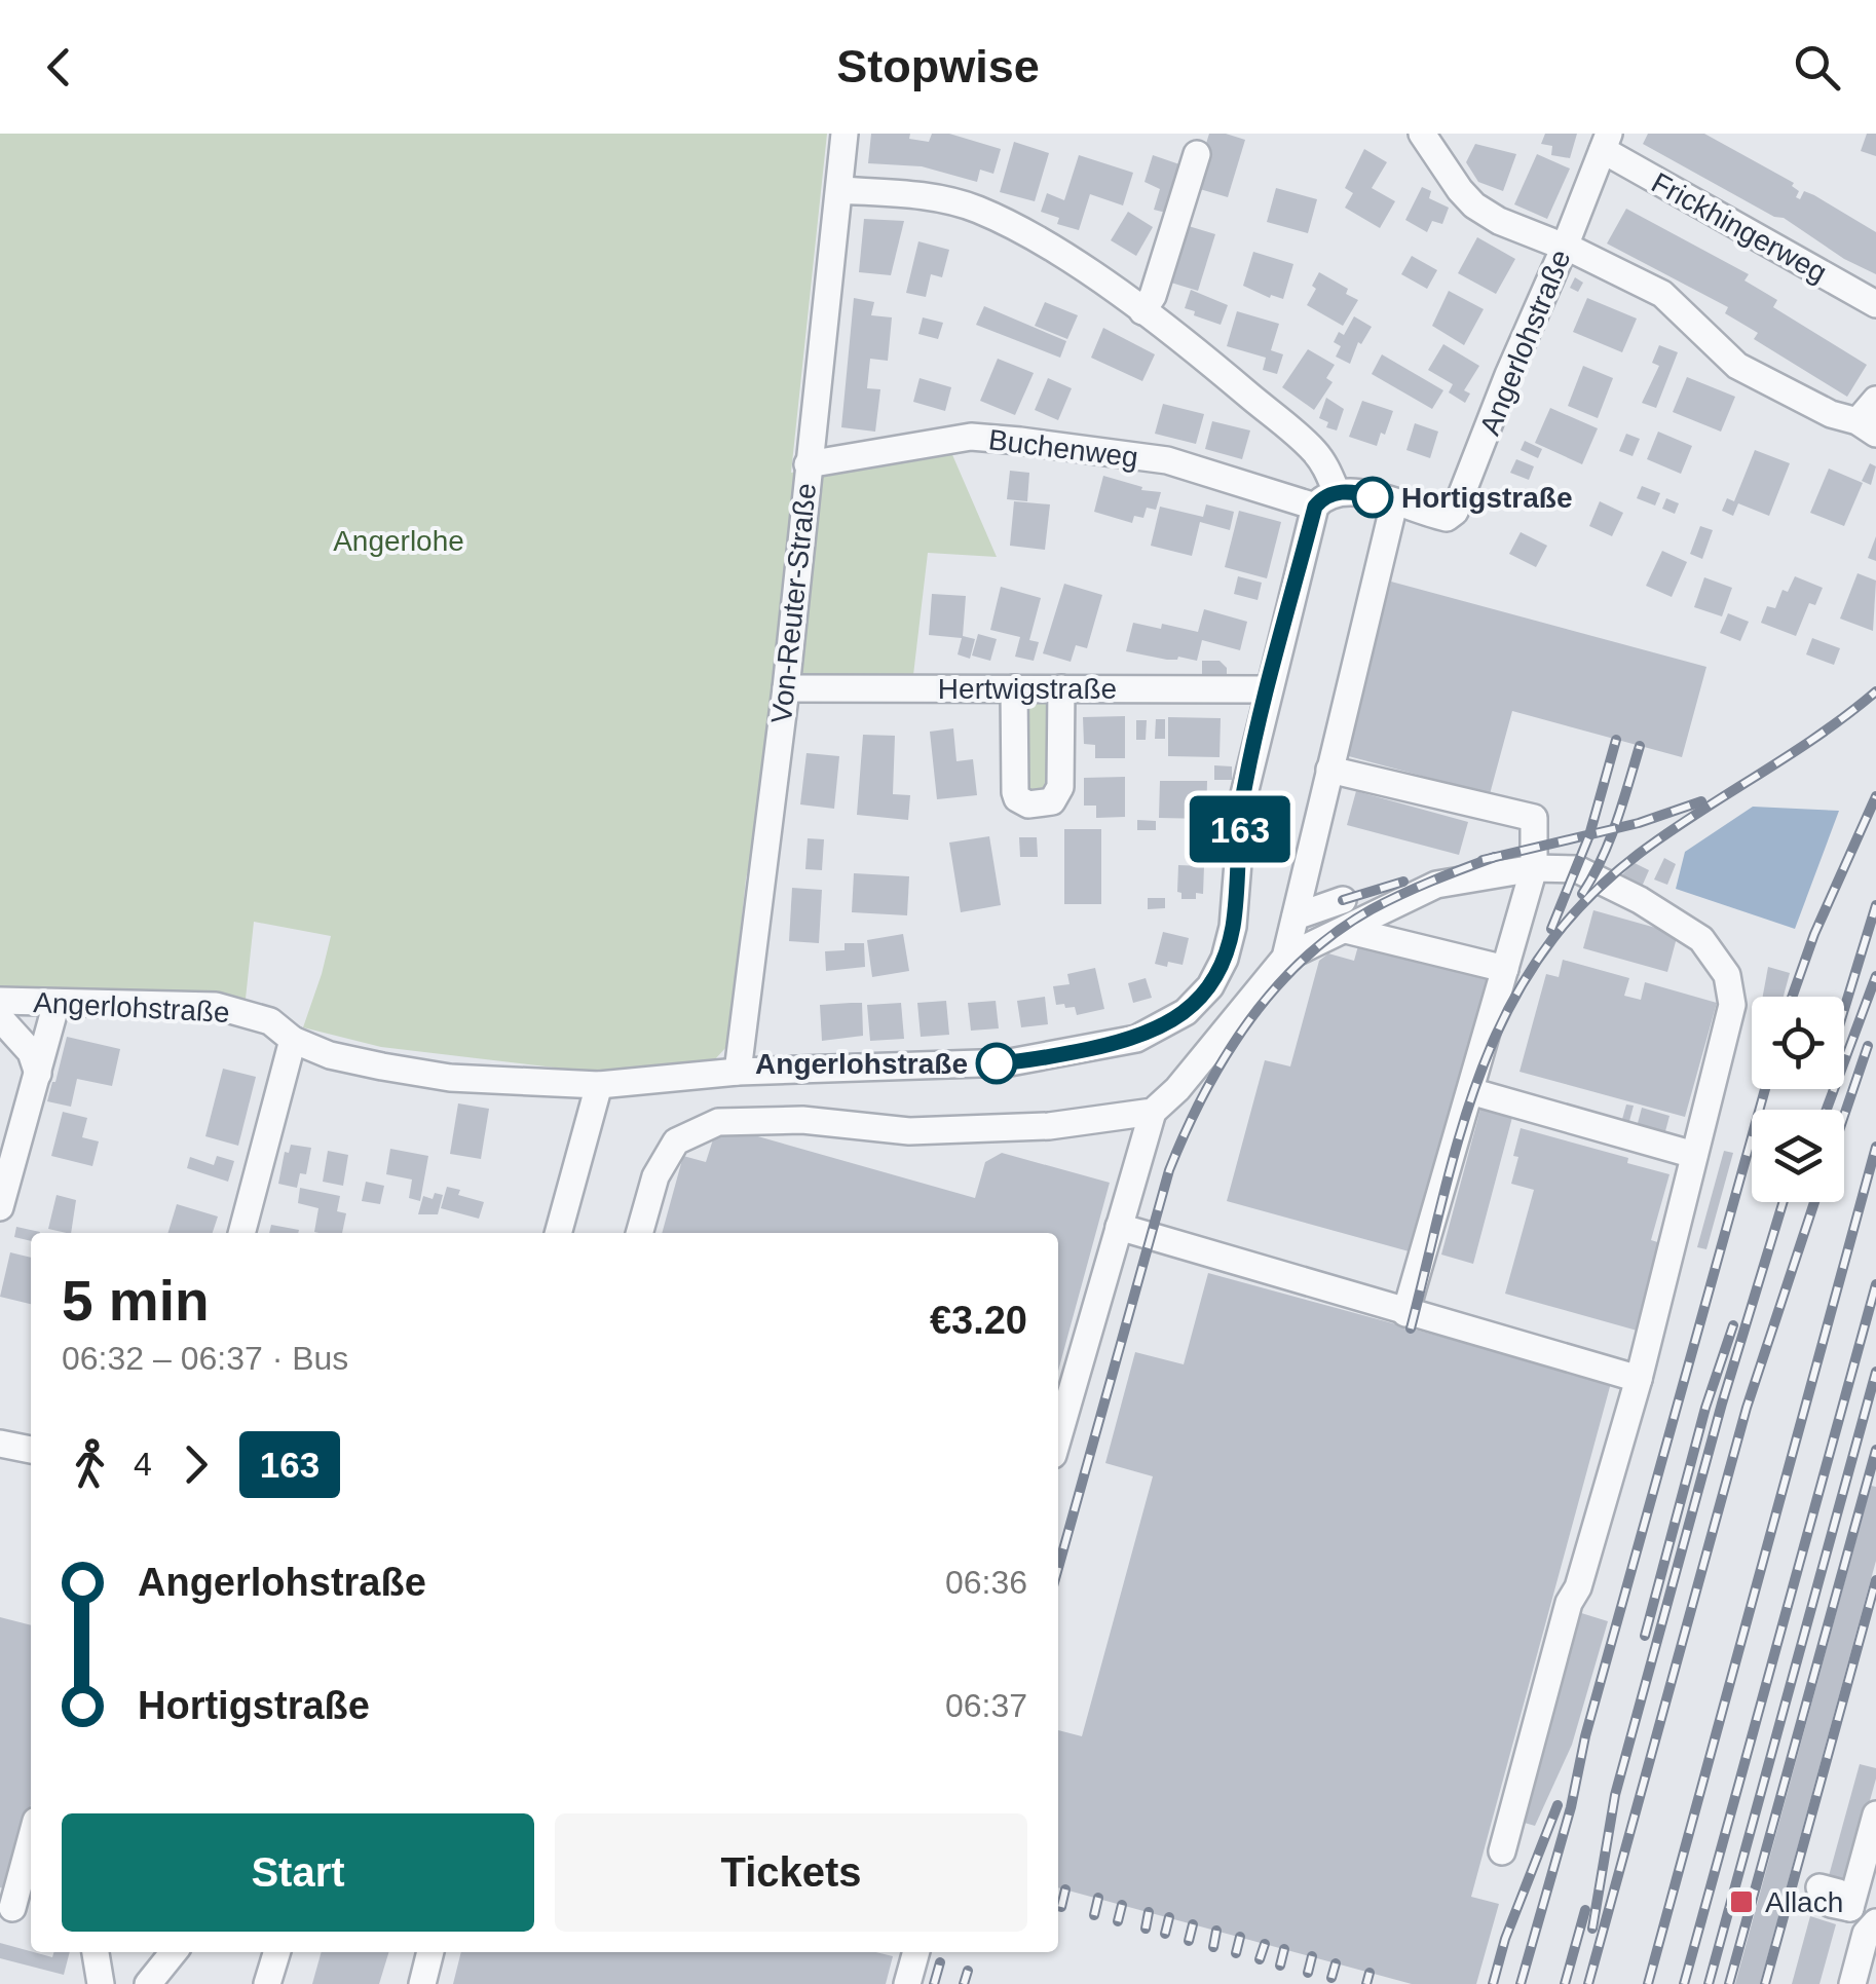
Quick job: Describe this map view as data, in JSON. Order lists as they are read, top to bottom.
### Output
{
  "streets": {
    "street": [
      "Frickhingerweg",
      "Angerlohstraße",
      "Buchenweg",
      "Von-Reuter-Straße",
      "Hertwigstraße"
    ]
  },
  "crossings": [
    ["Frickhingerweg", "Angerlohstraße"],
    ["Angerlohstraße", "Buchenweg"],
    ["Angerlohstraße", "Von-Reuter-Straße"],
    ["Angerlohstraße", "Hertwigstraße"],
    ["Buchenweg", "Von-Reuter-Straße"],
    ["Von-Reuter-Straße", "Hertwigstraße"]
  ],
  "parks": ["Angerlohe"],
  "places": {
    "other": ["Hortigstraße", "Angerlohstraße"],
    "transit": ["Allach"]
  },
  "lines": ["bus line 163"],
  "page": {
    "header": "Stopwise",
    "on_map": "163",
    "heading": ["5 min", "06:32 – 06:37 · Bus", "€3.20"],
    "legs": ["4", "163"],
    "list": [
      {
        "name": "Angerlohstraße",
        "value": "06:36"
      },
      {
        "name": "Hortigstraße",
        "value": "06:37"
      }
    ],
    "buttons": ["Start", "Tickets"]
  }
}
